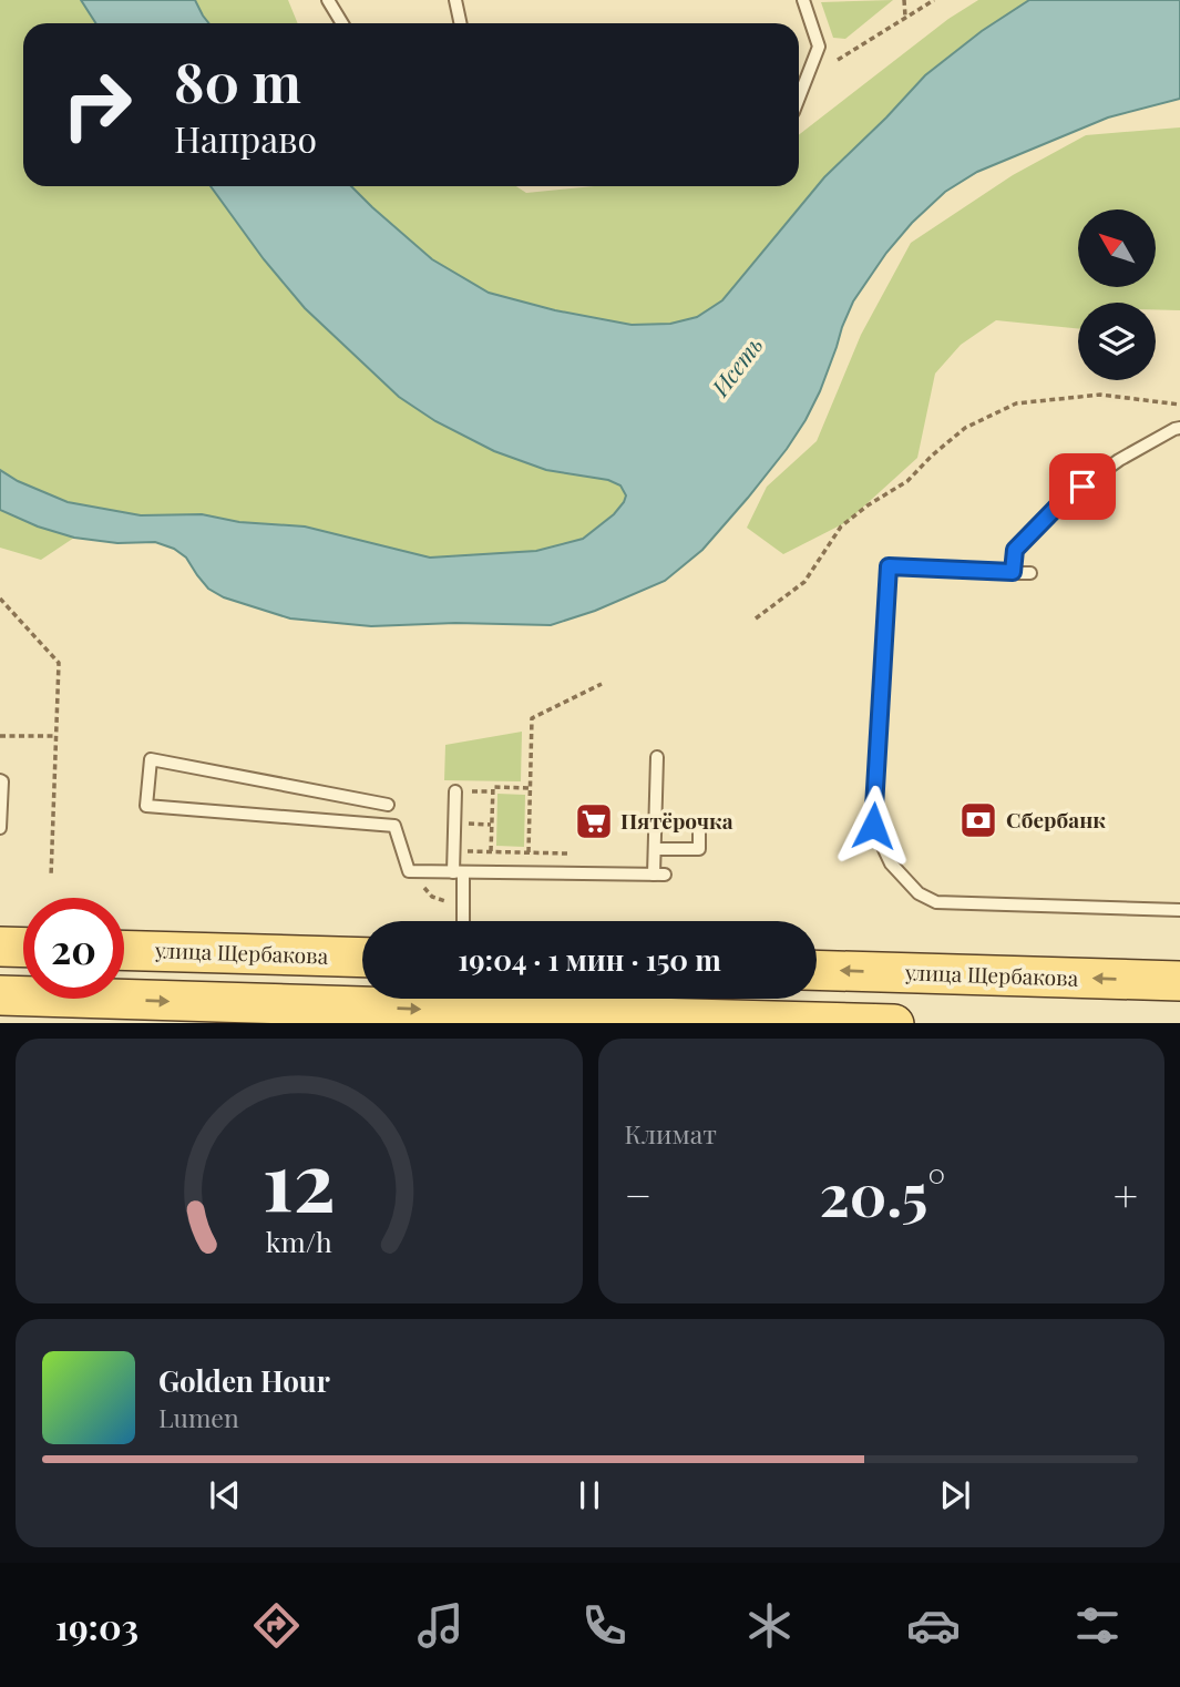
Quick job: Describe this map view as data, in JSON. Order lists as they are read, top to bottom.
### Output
{
  "streets": {
    "main road": ["улица Щербакова"]
  },
  "one_way": ["улица Щербакова"],
  "water": ["Исеть"],
  "places": {
    "bank": ["Сбербанк"],
    "supermarket": ["Пятёрочка"]
  },
  "north": "top left",
  "page": {
    "turn": ["80 m", "Направо"],
    "limit": "20",
    "trip": "19:04 · 1 мин · 150 m",
    "tile": "Климат",
    "heat": ["−", "20.5°", "+"],
    "song": ["Golden Hour", "Lumen"],
    "tabs": "19:03",
    "gauge": ["12", "km/h"]
  }
}
